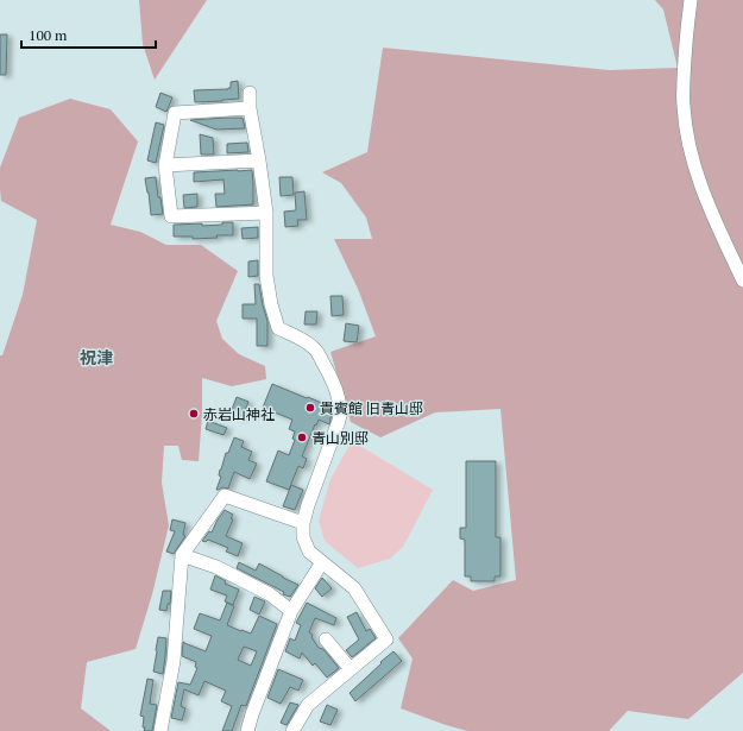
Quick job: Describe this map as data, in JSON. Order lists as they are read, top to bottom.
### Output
{
  "districts": ["祝津"],
  "places": ["貴賓館 旧青山邸", "赤岩山神社", "青山別邸"],
  "scale_bar": "100 m"
}
